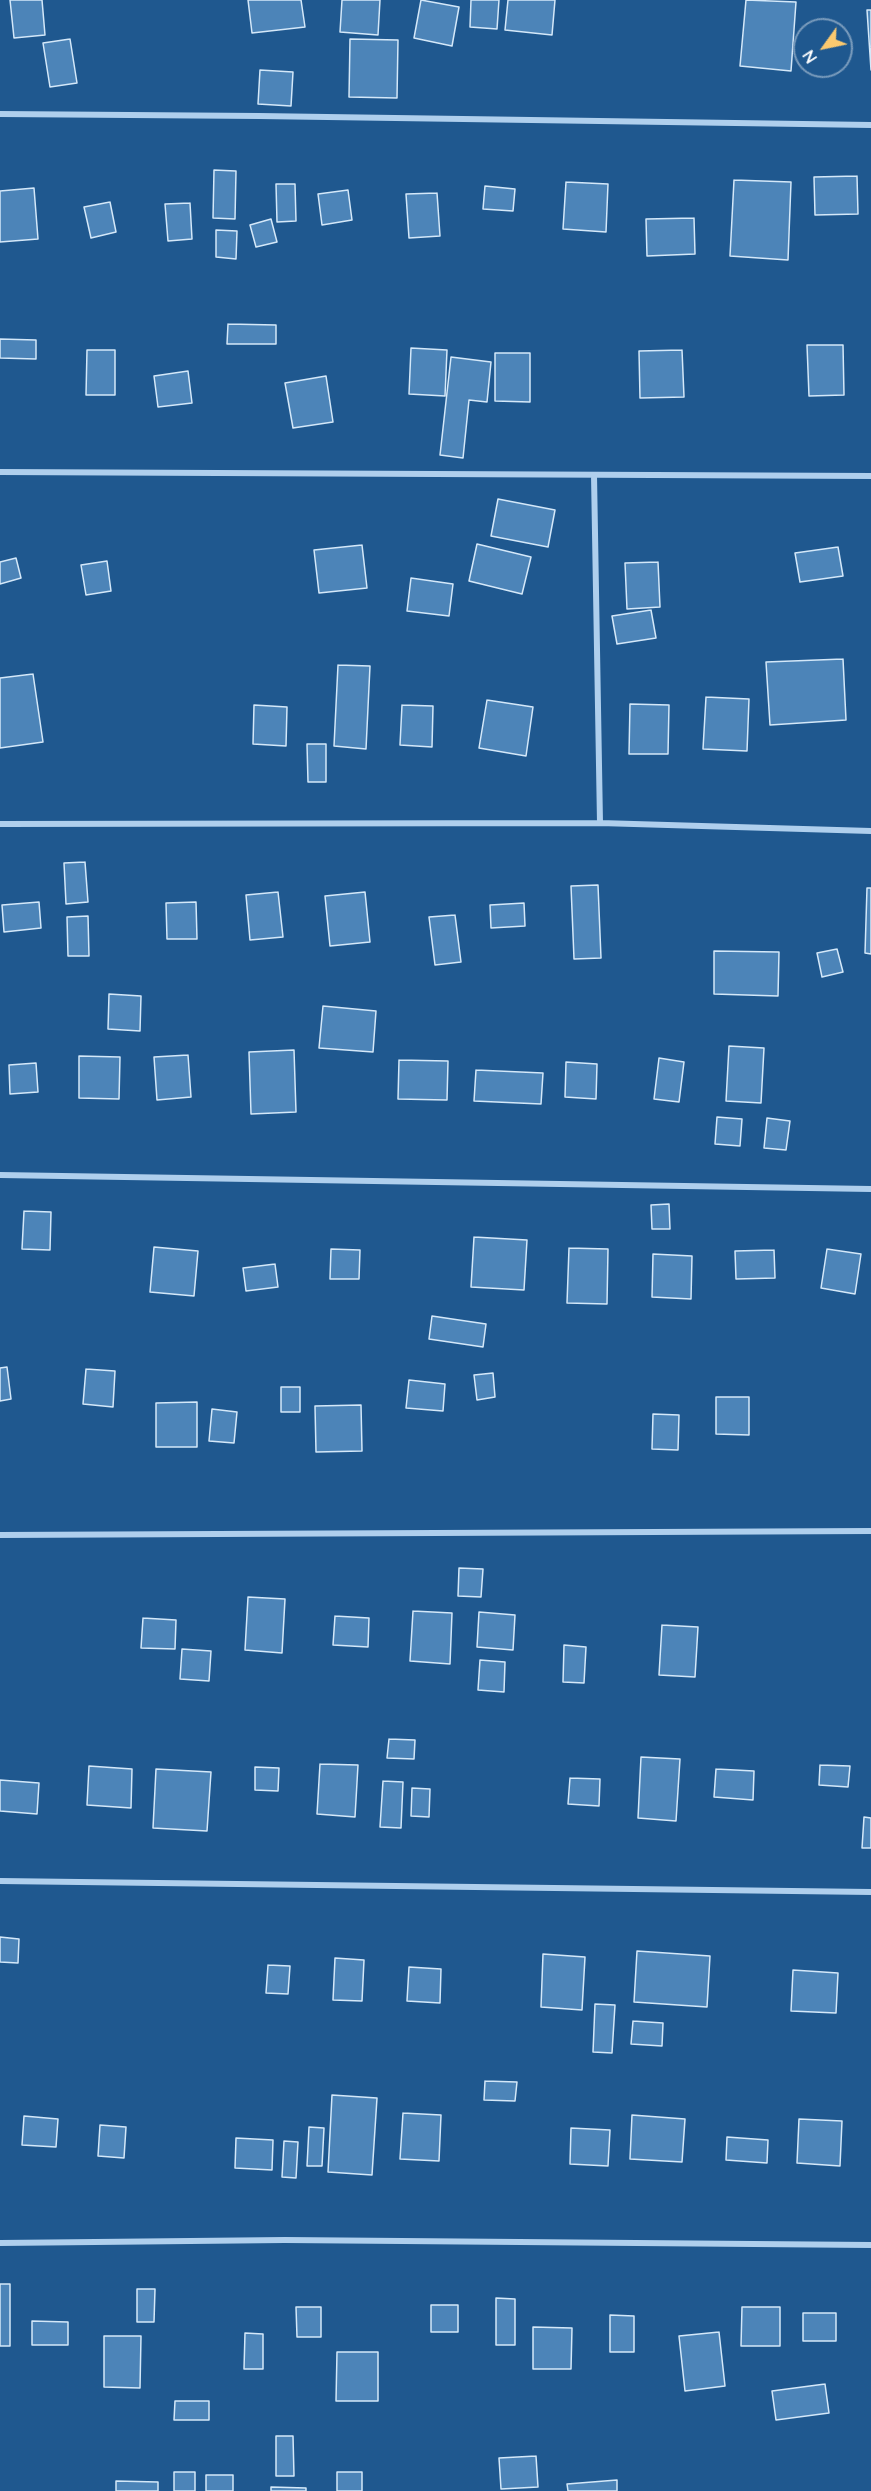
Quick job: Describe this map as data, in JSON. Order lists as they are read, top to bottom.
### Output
{
  "north": "bottom left"
}
